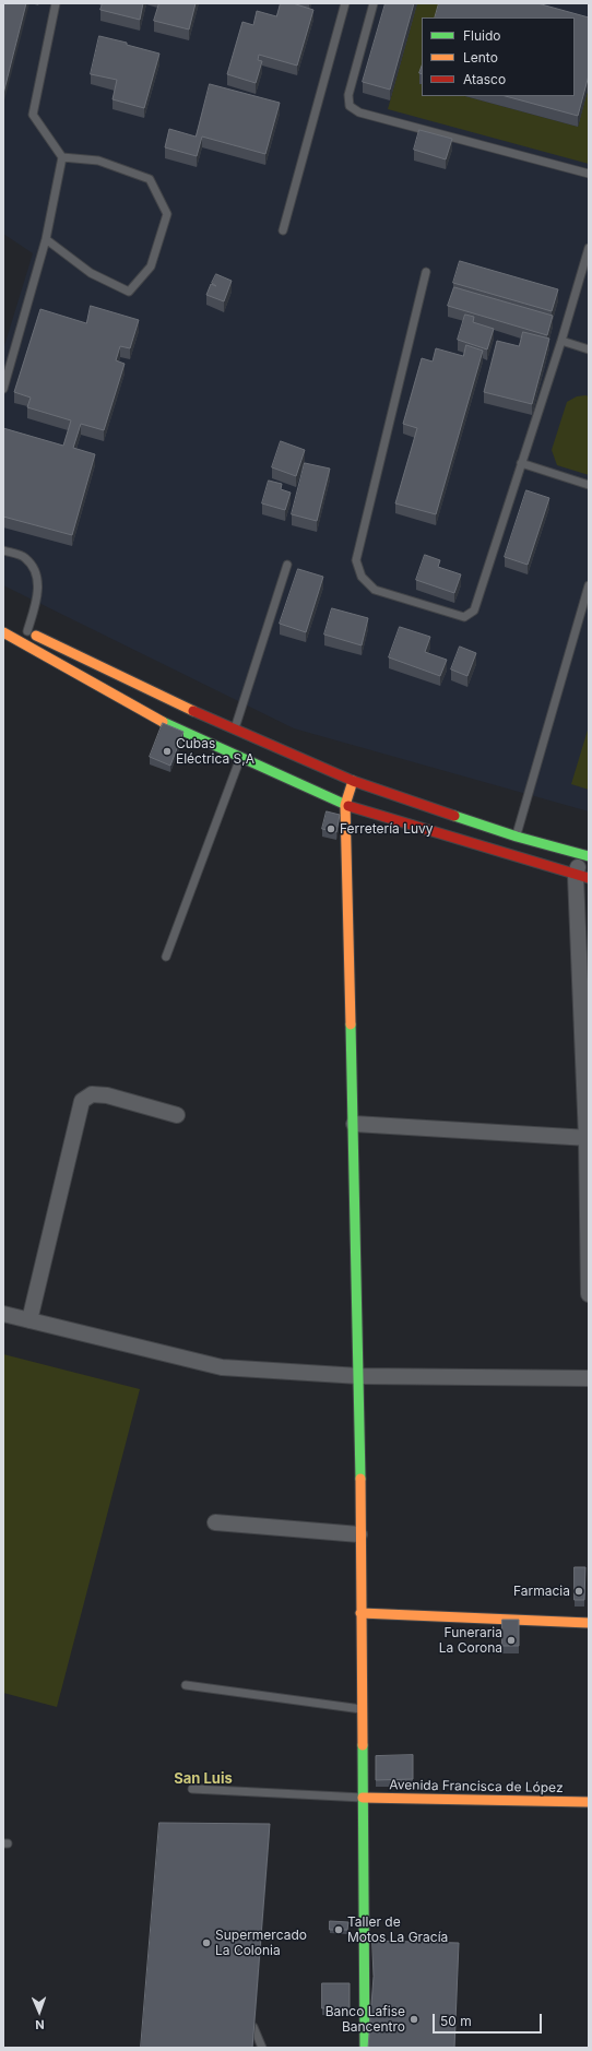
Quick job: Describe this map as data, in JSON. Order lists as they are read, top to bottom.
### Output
{
  "streets": {
    "street": ["Avenida Francisca de López"]
  },
  "districts": ["San Luis"],
  "places": [
    "Cubas Eléctrica S,A",
    "Ferretería Luvy",
    "Farmacia",
    "Funeraria La Corona",
    "Taller de Motos La Gracía",
    "Supermercado La Colonia",
    "Banco Lafise Bancentro"
  ],
  "legend": ["Fluido", "Lento", "Atasco"],
  "scale_bar": "50 m",
  "north": "bottom"
}
